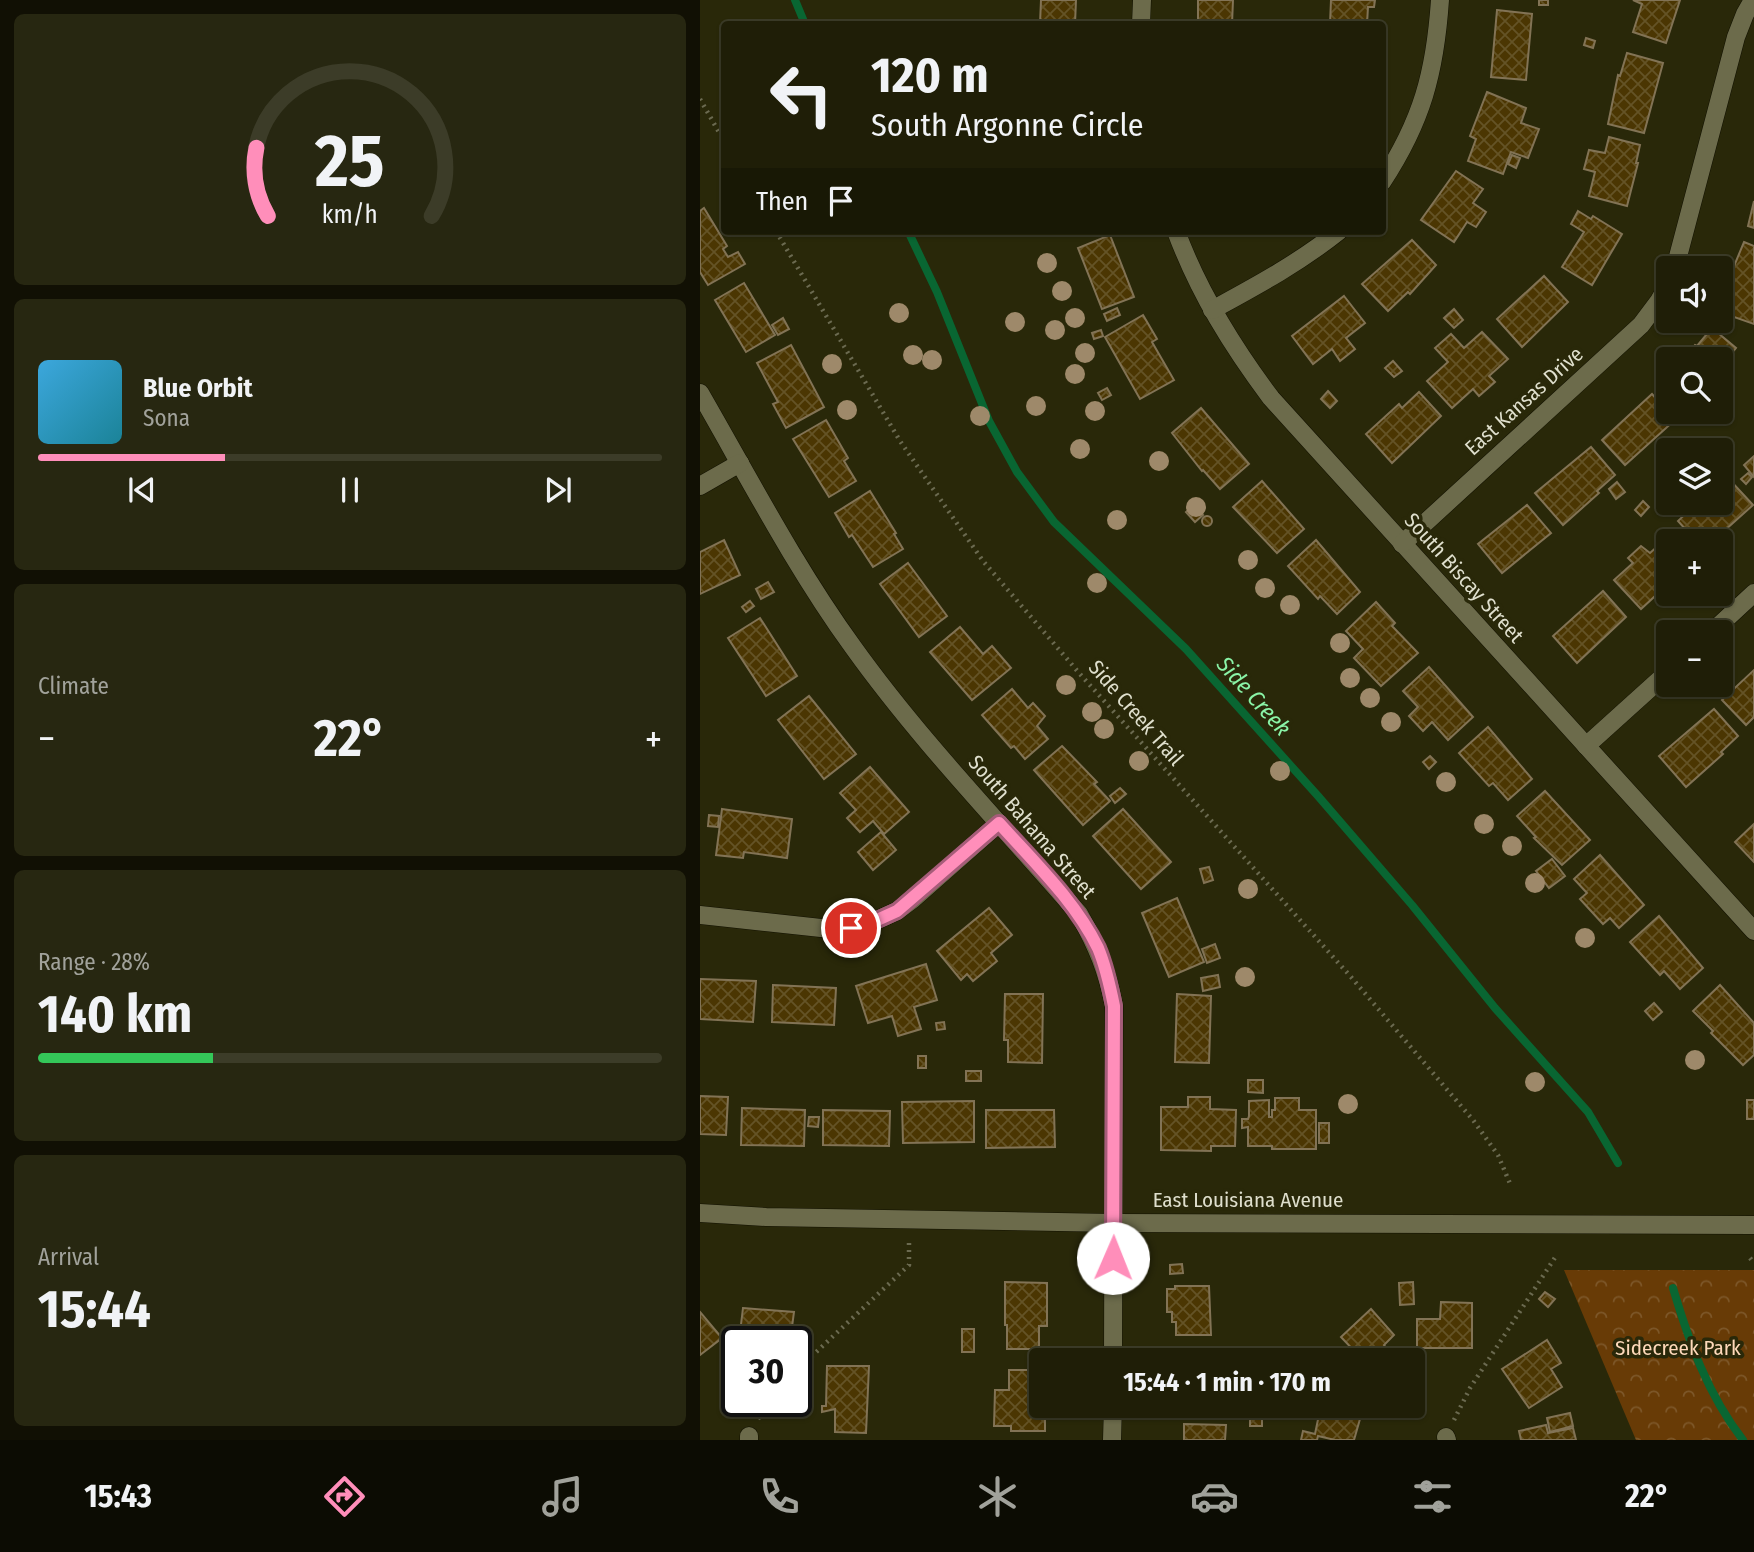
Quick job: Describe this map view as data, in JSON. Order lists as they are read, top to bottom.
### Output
{
  "streets": {
    "street": [
      "East Kansas Drive",
      "South Biscay Street",
      "South Bahama Street",
      "East Louisiana Avenue"
    ],
    "path": ["Side Creek Trail"]
  },
  "crossings": [
    ["East Kansas Drive", "South Biscay Street"],
    ["South Bahama Street", "East Louisiana Avenue"]
  ],
  "water": ["Side Creek"],
  "parks": ["Sidecreek Park"],
  "page": {
    "turn": ["120 m", "South Argonne Circle"],
    "then": "Then",
    "map_buttons": ["+", "−"],
    "song": ["Blue Orbit", "Sona"],
    "tile": [
      "Climate",
      ["Range · 28%", "140 km"],
      ["Arrival", "15:44"]
    ],
    "heat": ["−", "22°", "+"],
    "limit": "30",
    "trip": "15:44 · 1 min · 170 m",
    "tabs": ["15:43", "22°"],
    "gauge": ["25", "km/h"]
  }
}
